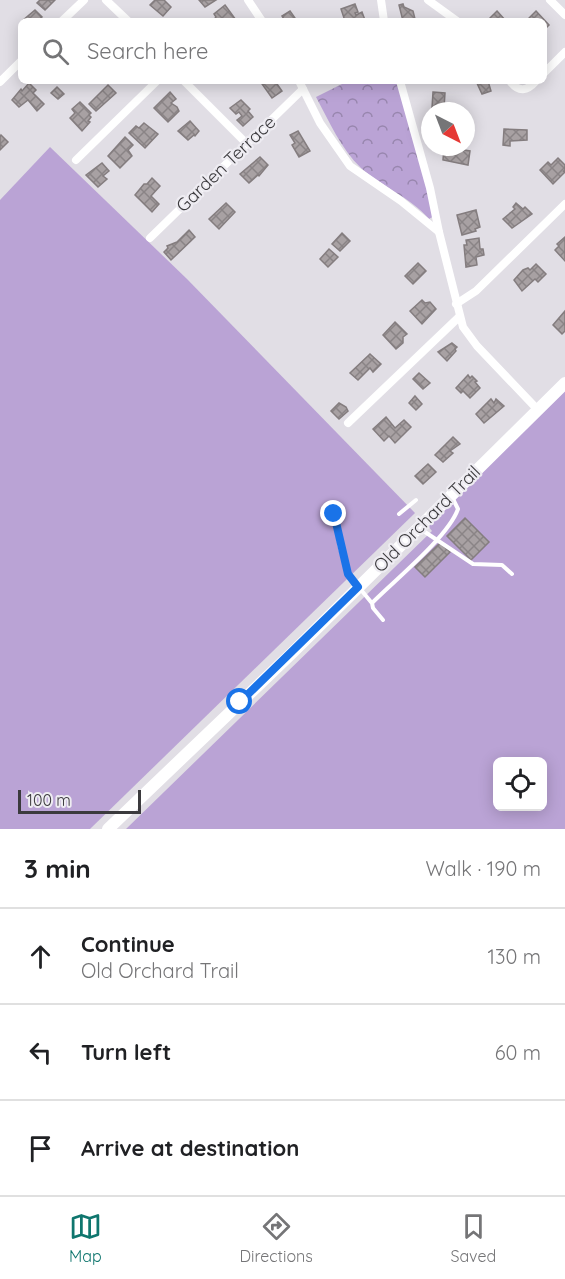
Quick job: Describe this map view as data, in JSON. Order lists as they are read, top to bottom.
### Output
{
  "streets": {
    "street": ["Garden Terrace", "Old Orchard Trail"]
  },
  "scale_bar": "100 m",
  "north": "bottom right",
  "page": {
    "search": "Search here",
    "scale": "100 m",
    "heading": ["3 min", "Walk · 190 m"],
    "list": [
      ["Continue", "Old Orchard Trail", "130 m"],
      ["Turn left", "60 m"],
      "Arrive at destination"
    ],
    "nav": ["Map", "Directions", "Saved"]
  }
}
